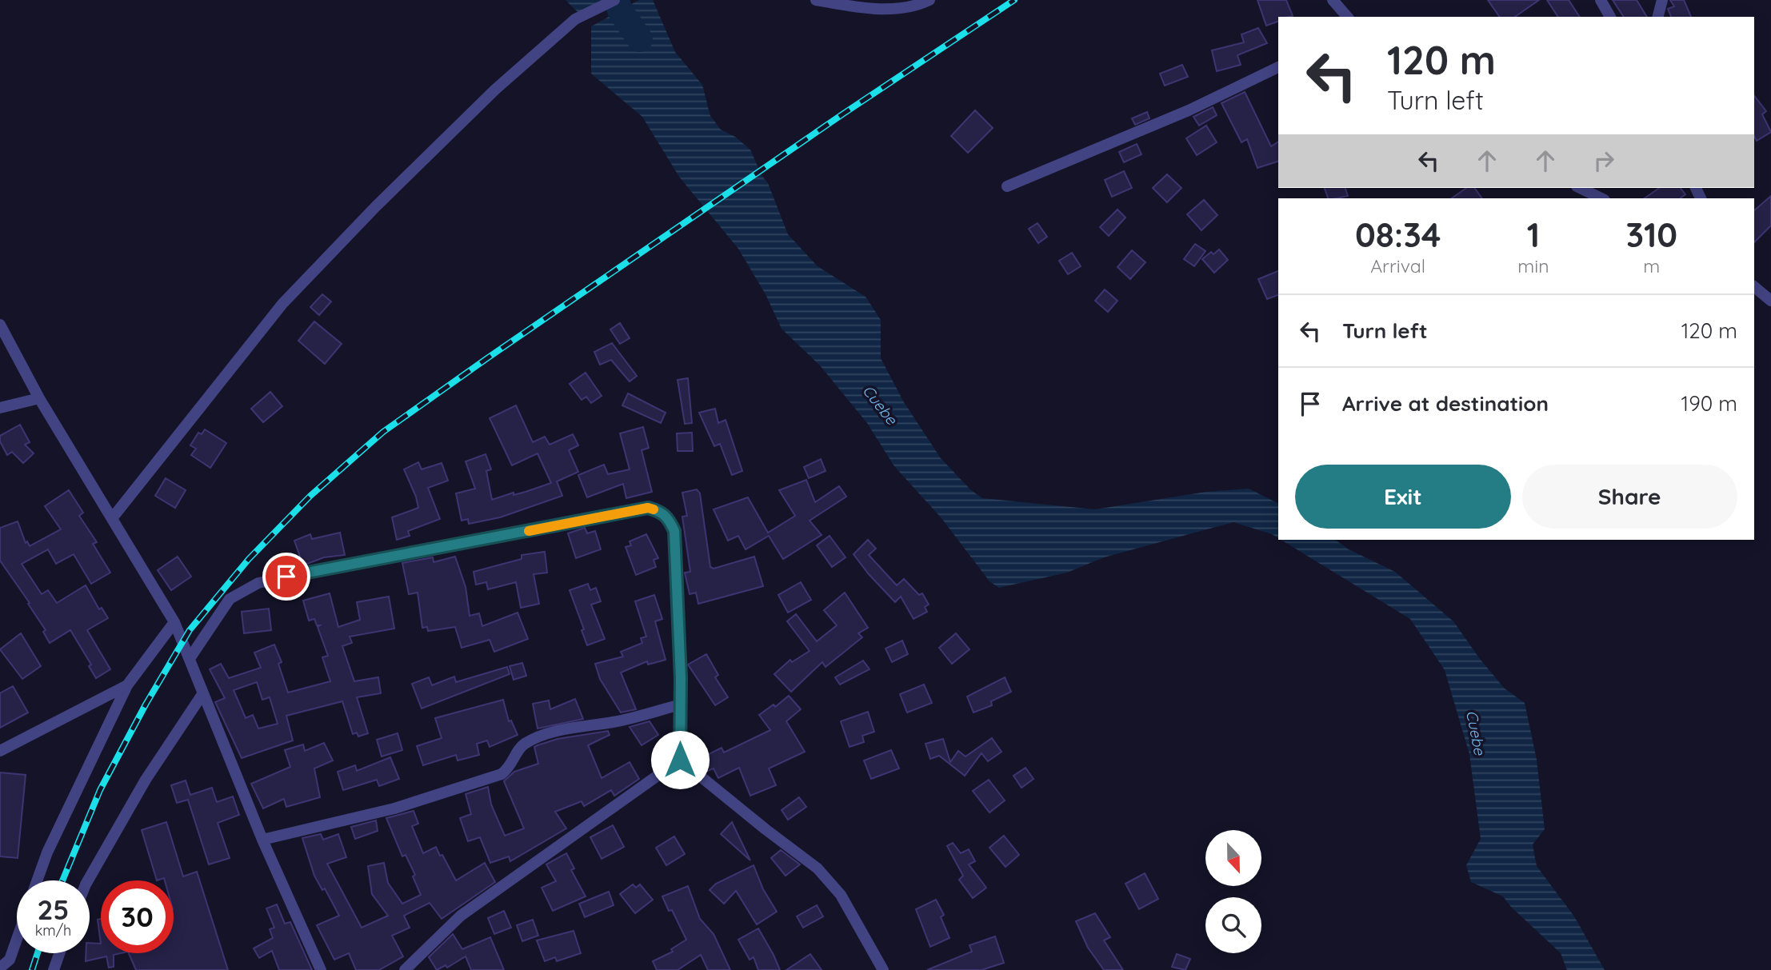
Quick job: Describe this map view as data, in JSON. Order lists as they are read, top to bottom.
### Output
{
  "water": ["Cuebe"],
  "north": "bottom",
  "page": {
    "turn": ["120 m", "Turn left"],
    "eta": [
      "08:34",
      "Arrival",
      "1",
      "min",
      "310",
      "m"
    ],
    "list": [
      {
        "name": "Turn left",
        "value": "120 m"
      },
      {
        "name": "Arrive at destination",
        "value": "190 m"
      }
    ],
    "buttons": ["Exit", "Share"],
    "speed": "25 km/h",
    "limit": "30"
  }
}
